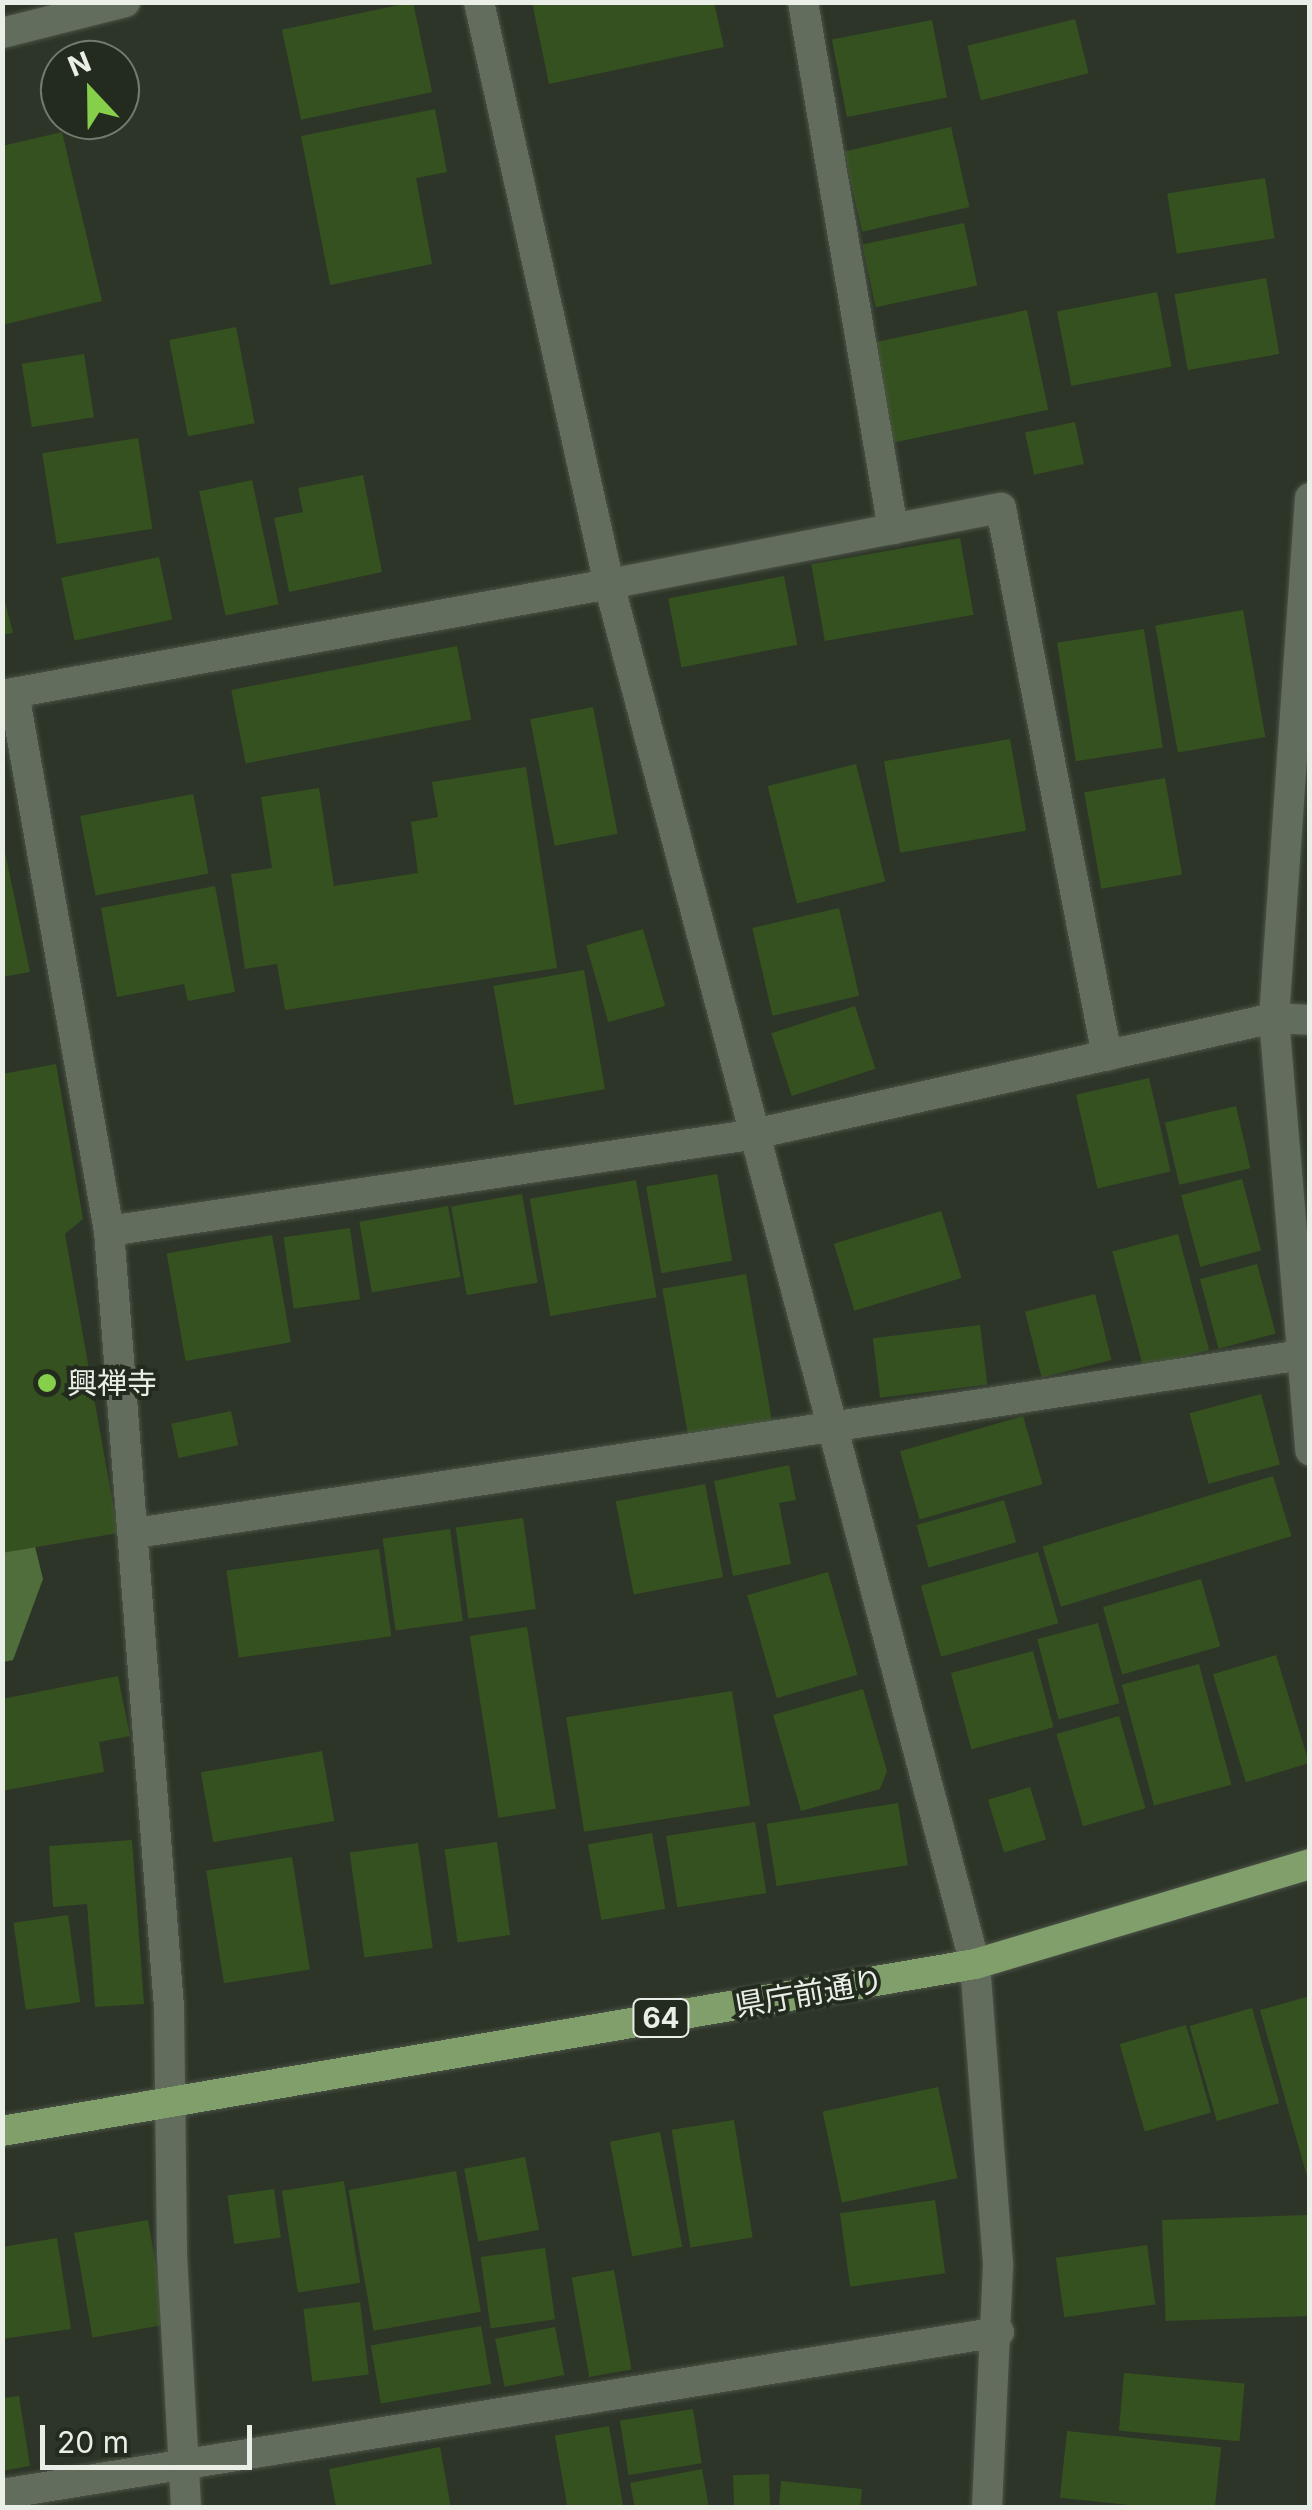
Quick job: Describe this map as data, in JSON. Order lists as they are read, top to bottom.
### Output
{
  "streets": {
    "main road": ["県庁前通り", "64"]
  },
  "places": ["興禅寺"],
  "scale_bar": "20 m",
  "north": "top"
}
